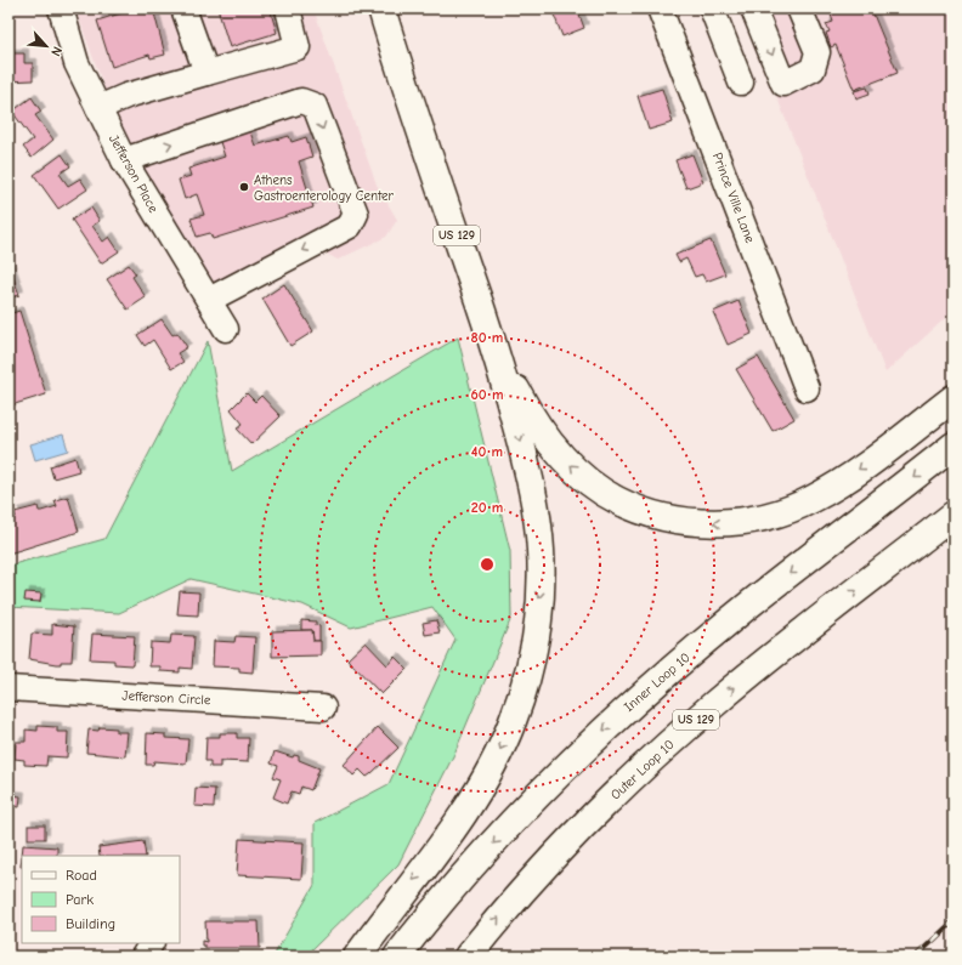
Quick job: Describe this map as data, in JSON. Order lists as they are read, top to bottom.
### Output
{
  "streets": {
    "highway": ["US 129", "Inner Loop 10", "Outer Loop 10"],
    "street": ["Jefferson Place", "Prince Ville Lane", "Jefferson Circle"]
  },
  "one_way": ["Inner Loop 10", "Outer Loop 10"],
  "places": ["Athens Gastroenterology Center"],
  "legend": ["Road", "Park", "Building"],
  "north": "bottom right",
  "rings": [
    "80 m",
    "60 m",
    "40 m",
    "20 m"
  ]
}
